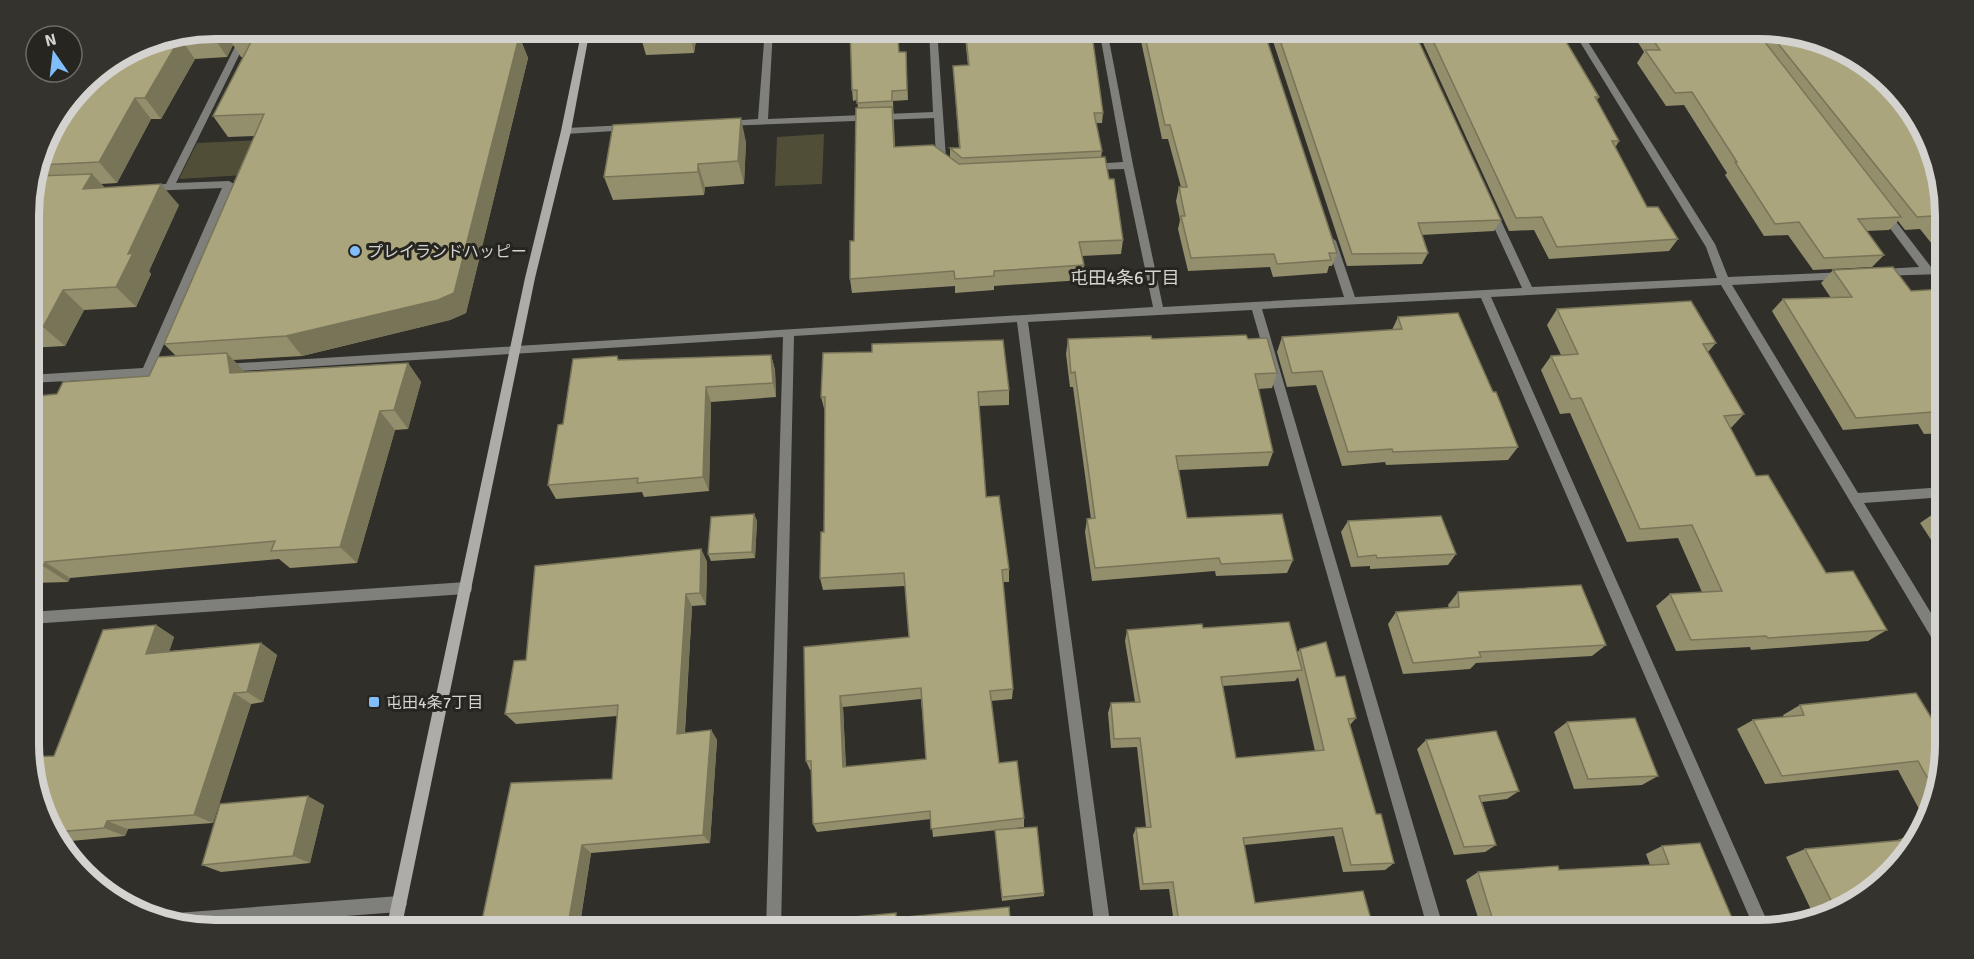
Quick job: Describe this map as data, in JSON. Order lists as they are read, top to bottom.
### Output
{
  "districts": ["屯田4条6丁目"],
  "places": {
    "other": ["プレイランドハッピー"],
    "transit": ["屯田4条7丁目"]
  },
  "north": "top"
}
